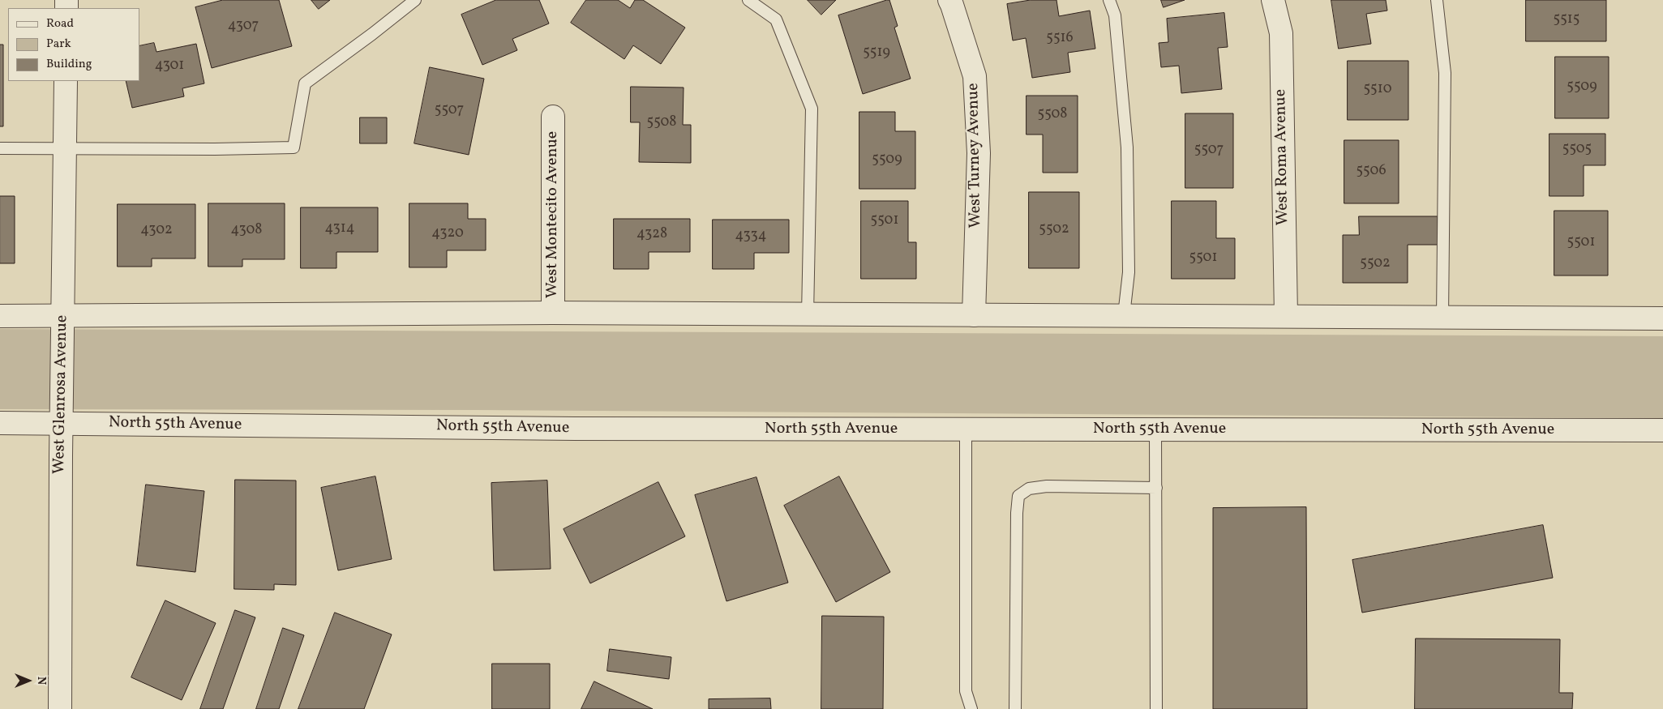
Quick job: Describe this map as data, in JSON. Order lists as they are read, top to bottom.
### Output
{
  "streets": {
    "street": [
      "West Turney Avenue",
      "West Roma Avenue",
      "West Montecito Avenue",
      "West Glenrosa Avenue",
      "North 55th Avenue"
    ]
  },
  "crossings": [
    ["West Glenrosa Avenue", "North 55th Avenue"]
  ],
  "house_numbers": [
    "5515",
    "4307",
    "5516",
    "5519",
    "4301",
    "5509",
    "5510",
    "5507",
    "5508",
    "5508",
    "5505",
    "5507",
    "5509",
    "5506",
    "5501",
    "4314",
    "5502",
    "4302",
    "4308",
    "4320",
    "4328",
    "4334",
    "5501",
    "5501",
    "5502"
  ],
  "legend": ["Road", "Park", "Building"],
  "north": "right"
}
